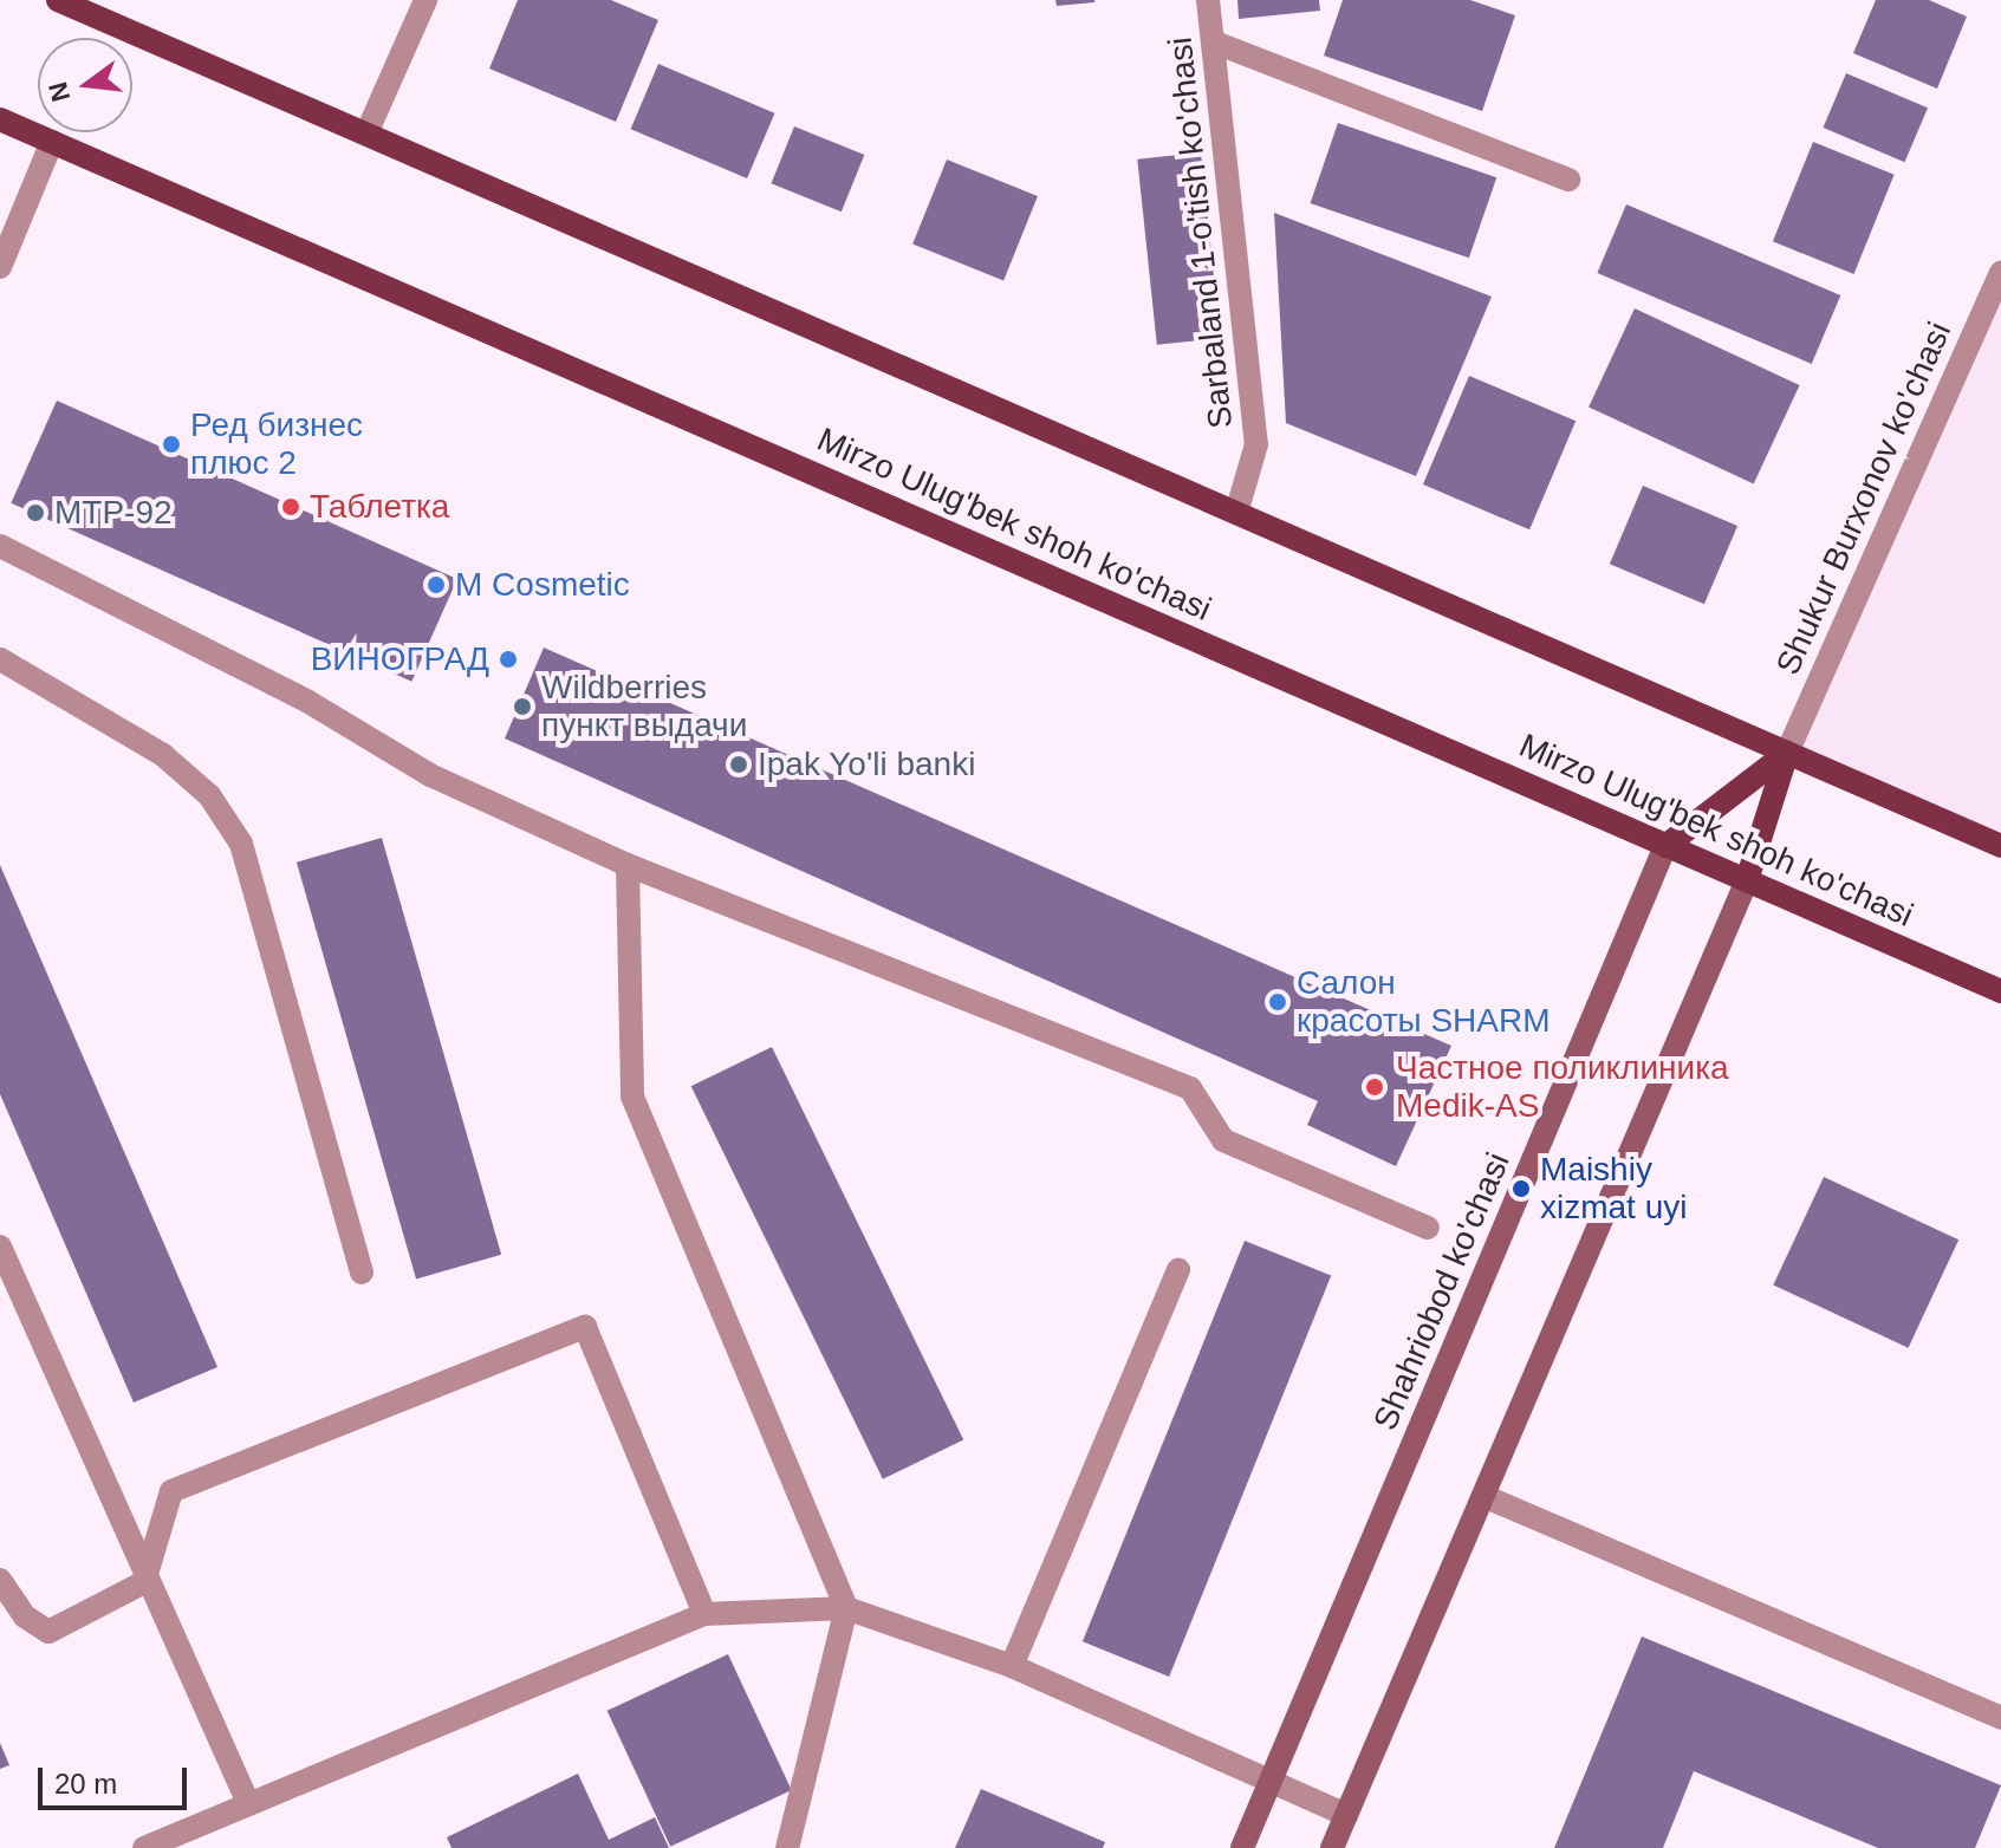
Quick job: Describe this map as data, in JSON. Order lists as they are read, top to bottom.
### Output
{
  "streets": {
    "main road": ["Mirzo Ulug'bek shoh ko'chasi", "Shahriobod ko'chasi"],
    "street": ["Sarbaland 1-o'tish ko'chasi", "Shukur Burxonov ko'chasi"]
  },
  "crossings": [
    ["Shukur Burxonov ko'chasi", "Shahriobod ko'chasi"],
    ["Mirzo Ulug'bek shoh ko'chasi", "Shahriobod ko'chasi"]
  ],
  "places": [
    "Ред бизнес плюс 2",
    "Таблетка",
    "MTP-92",
    "M Cosmetic",
    "ВИНОГРАД",
    "Wildberries пункт выдачи",
    "Ipak Yo'li banki",
    "Салон красоты SHARM",
    "Частное поликлиника Medik-AS",
    "Maishiy xizmat uyi"
  ],
  "scale_bar": "20 m",
  "north": "left"
}
